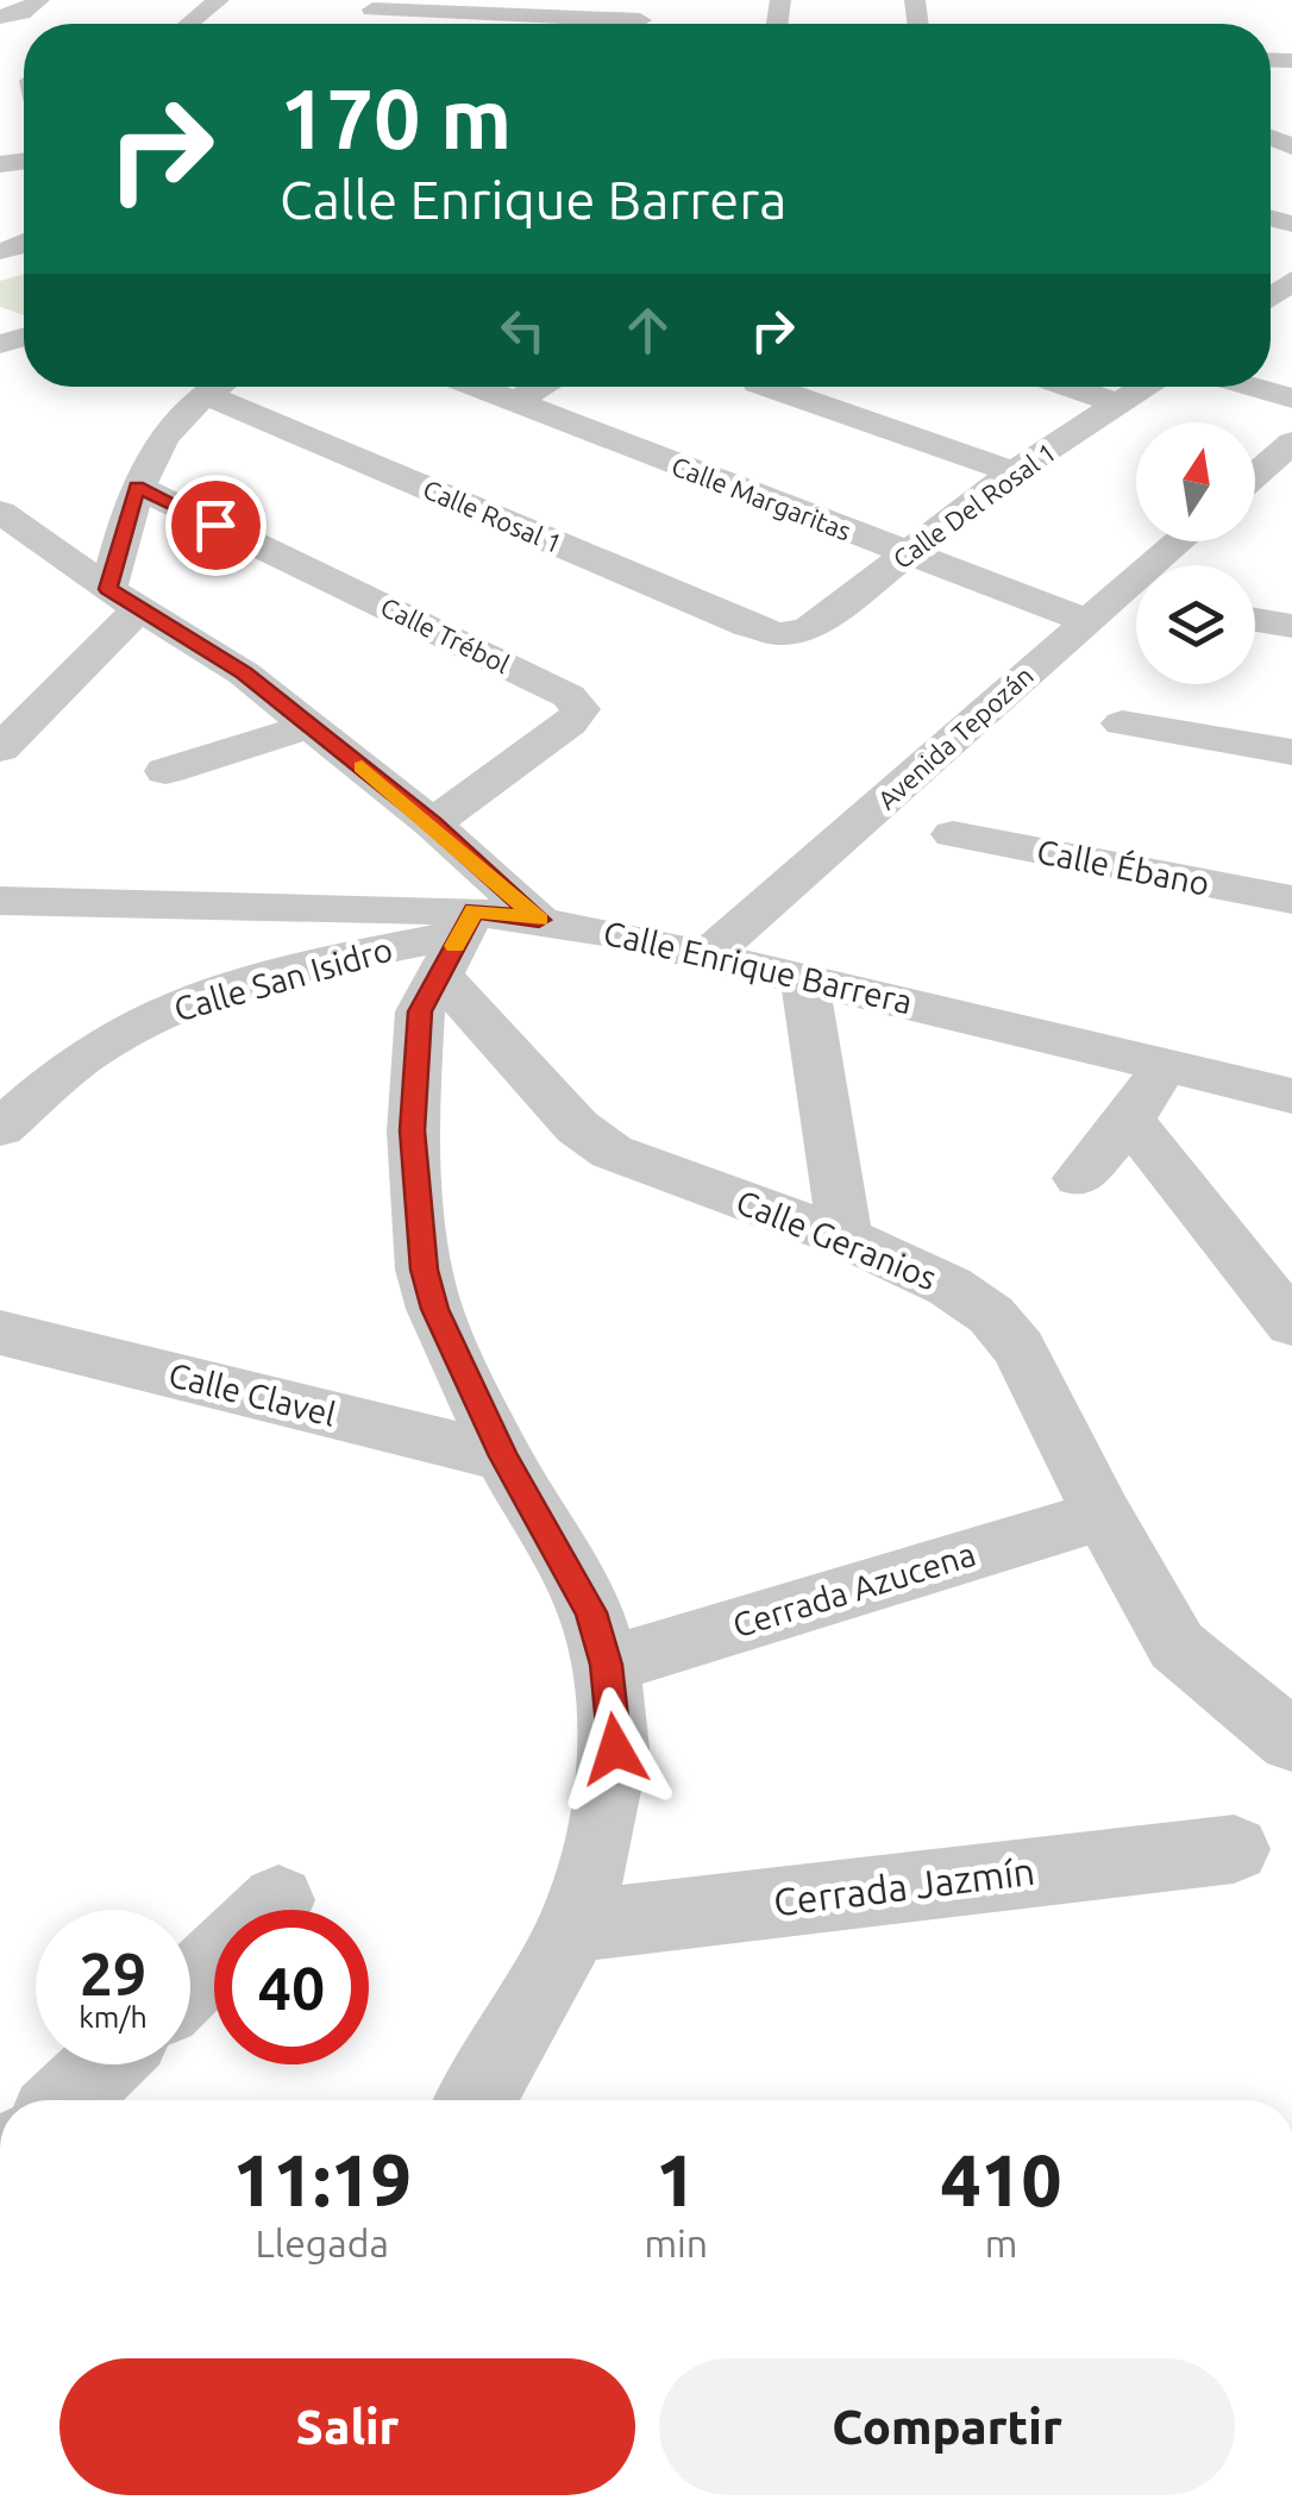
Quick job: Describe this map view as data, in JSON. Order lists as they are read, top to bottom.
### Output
{
  "streets": {
    "street": [
      "Calle Margaritas",
      "Calle Del Rosal 1",
      "Calle Rosal 1",
      "Calle Trébol",
      "Avenida Tepozán",
      "Calle Ébano",
      "Calle Enrique Barrera",
      "Calle San Isidro",
      "Calle Geranios",
      "Calle Clavel",
      "Cerrada Azucena",
      "Cerrada Jazmín"
    ]
  },
  "crossings": [
    ["Calle Margaritas", "Calle Del Rosal 1"],
    ["Calle Margaritas", "Avenida Tepozán"],
    ["Calle Del Rosal 1", "Calle Rosal 1"],
    ["Avenida Tepozán", "Calle Enrique Barrera"],
    ["Calle Enrique Barrera", "Calle San Isidro"],
    ["Calle Enrique Barrera", "Calle Geranios"],
    ["Calle San Isidro", "Calle Geranios"],
    ["Calle Geranios", "Cerrada Azucena"]
  ],
  "north": "top",
  "page": {
    "turn": ["170 m", "Calle Enrique Barrera"],
    "speed": "29 km/h",
    "limit": "40",
    "eta": [
      "11:19",
      "Llegada",
      "1",
      "min",
      "410",
      "m"
    ],
    "buttons": ["Salir", "Compartir"]
  }
}
